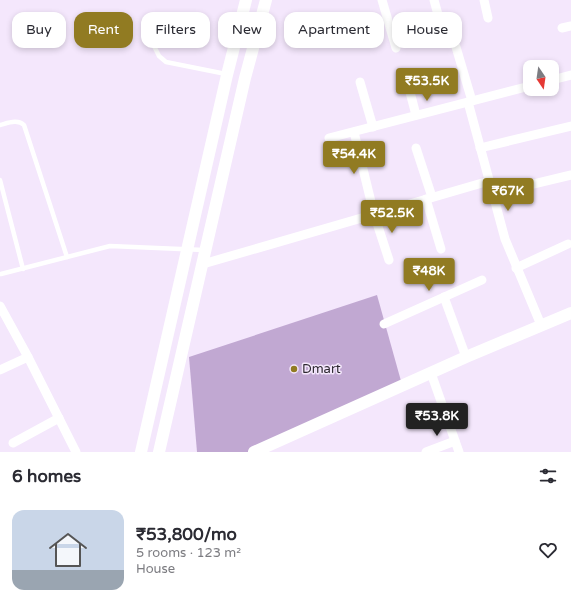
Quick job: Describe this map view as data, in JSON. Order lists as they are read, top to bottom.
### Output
{
  "places": ["Dmart"],
  "north": "bottom",
  "page": {
    "chip": [
      "Buy",
      "Rent",
      "Filters",
      "New",
      "Apartment",
      "House"
    ],
    "price": [
      "₹53.5K",
      "₹54.4K",
      "₹67K",
      "₹52.5K",
      "₹48K",
      "₹53.8K"
    ],
    "heading": "6 homes",
    "list": [
      {
        "name": "₹53,800/mo",
        "note": "5 rooms · 123 m² · House"
      }
    ]
  }
}
